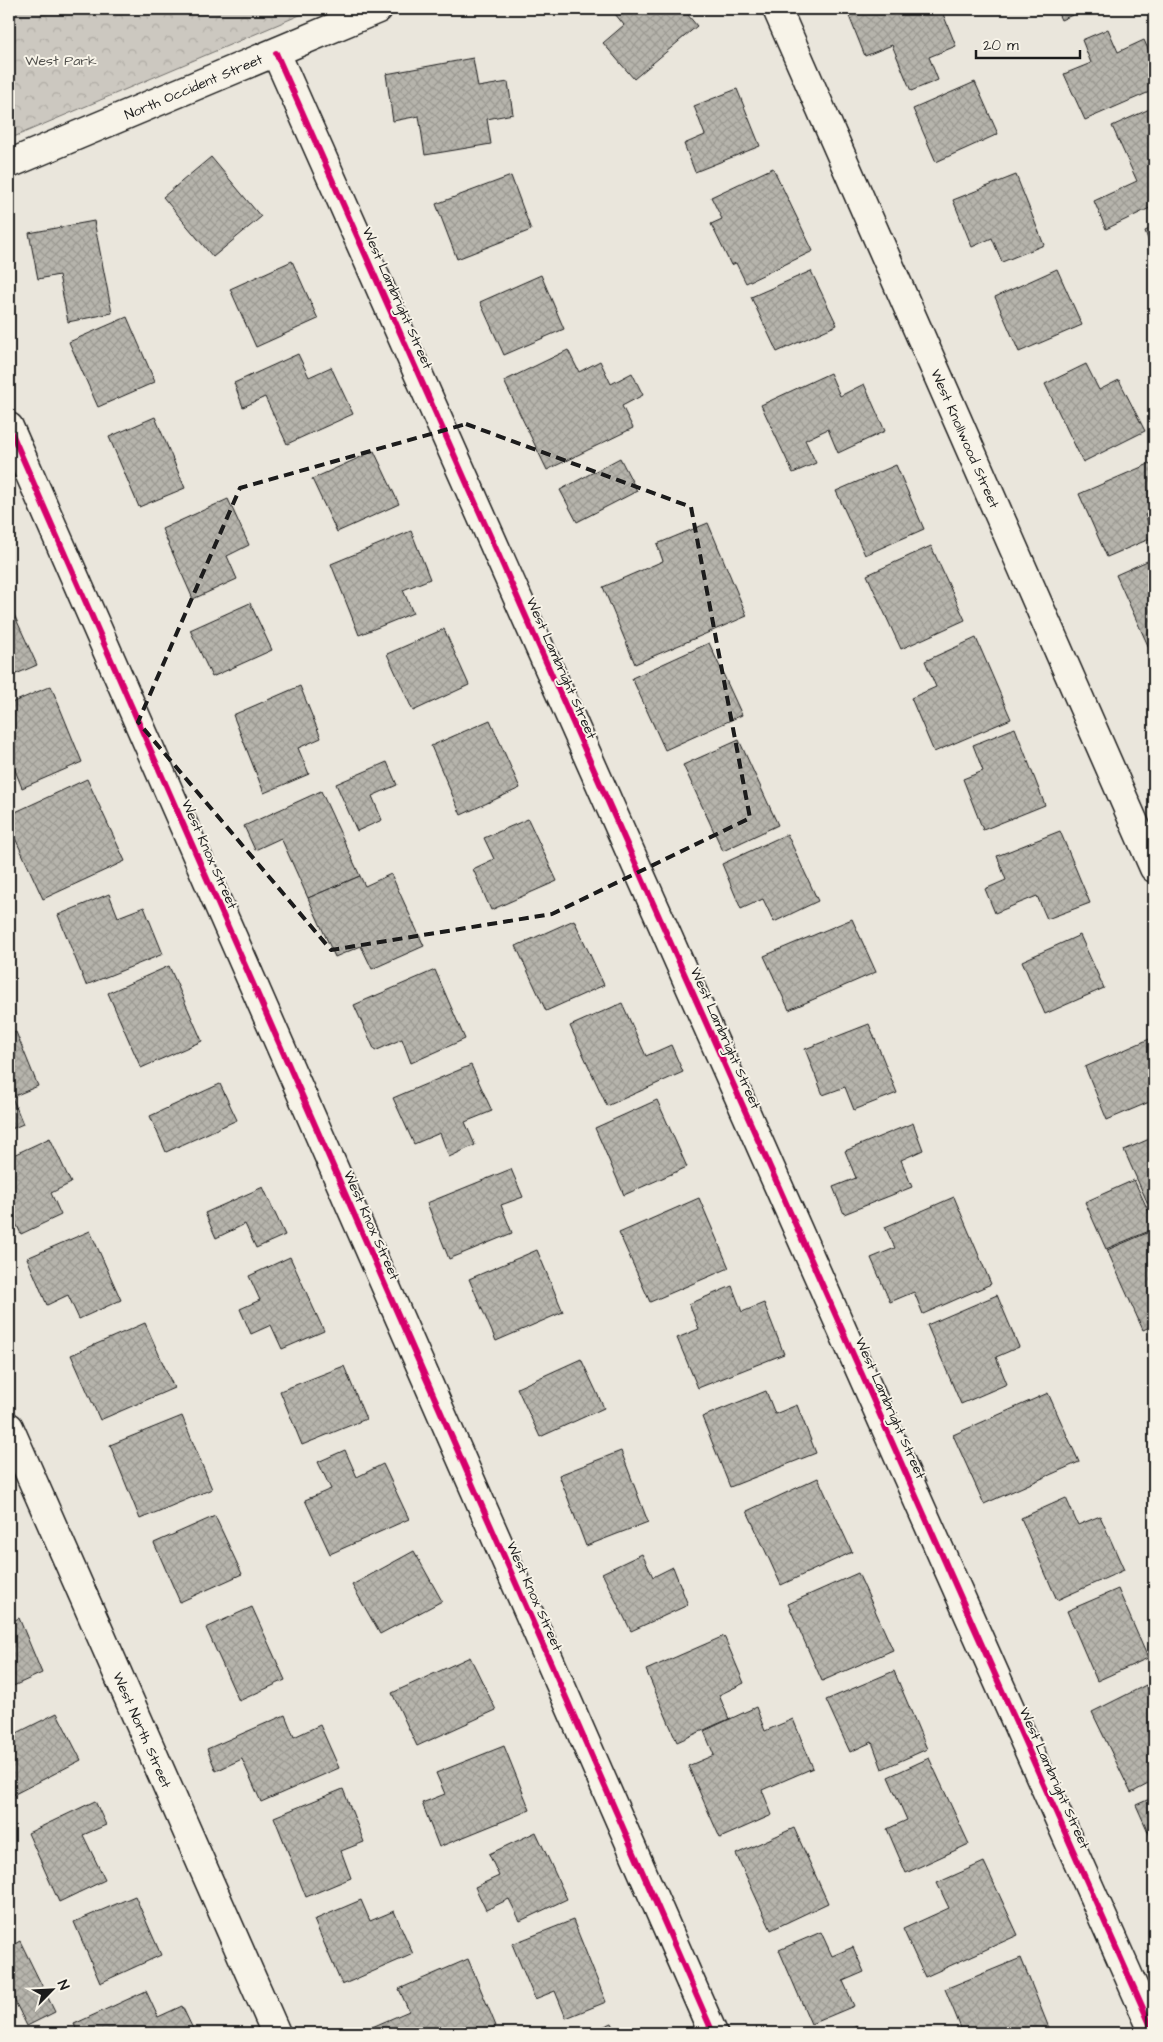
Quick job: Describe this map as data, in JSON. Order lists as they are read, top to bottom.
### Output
{
  "streets": {
    "street": [
      "North Occident Street",
      "West Lambright Street",
      "West Knollwood Street",
      "West Knox Street",
      "West North Street"
    ]
  },
  "crossings": [
    ["North Occident Street", "West Lambright Street"]
  ],
  "parks": ["West Park"],
  "scale_bar": "20 m",
  "north": "top right"
}
